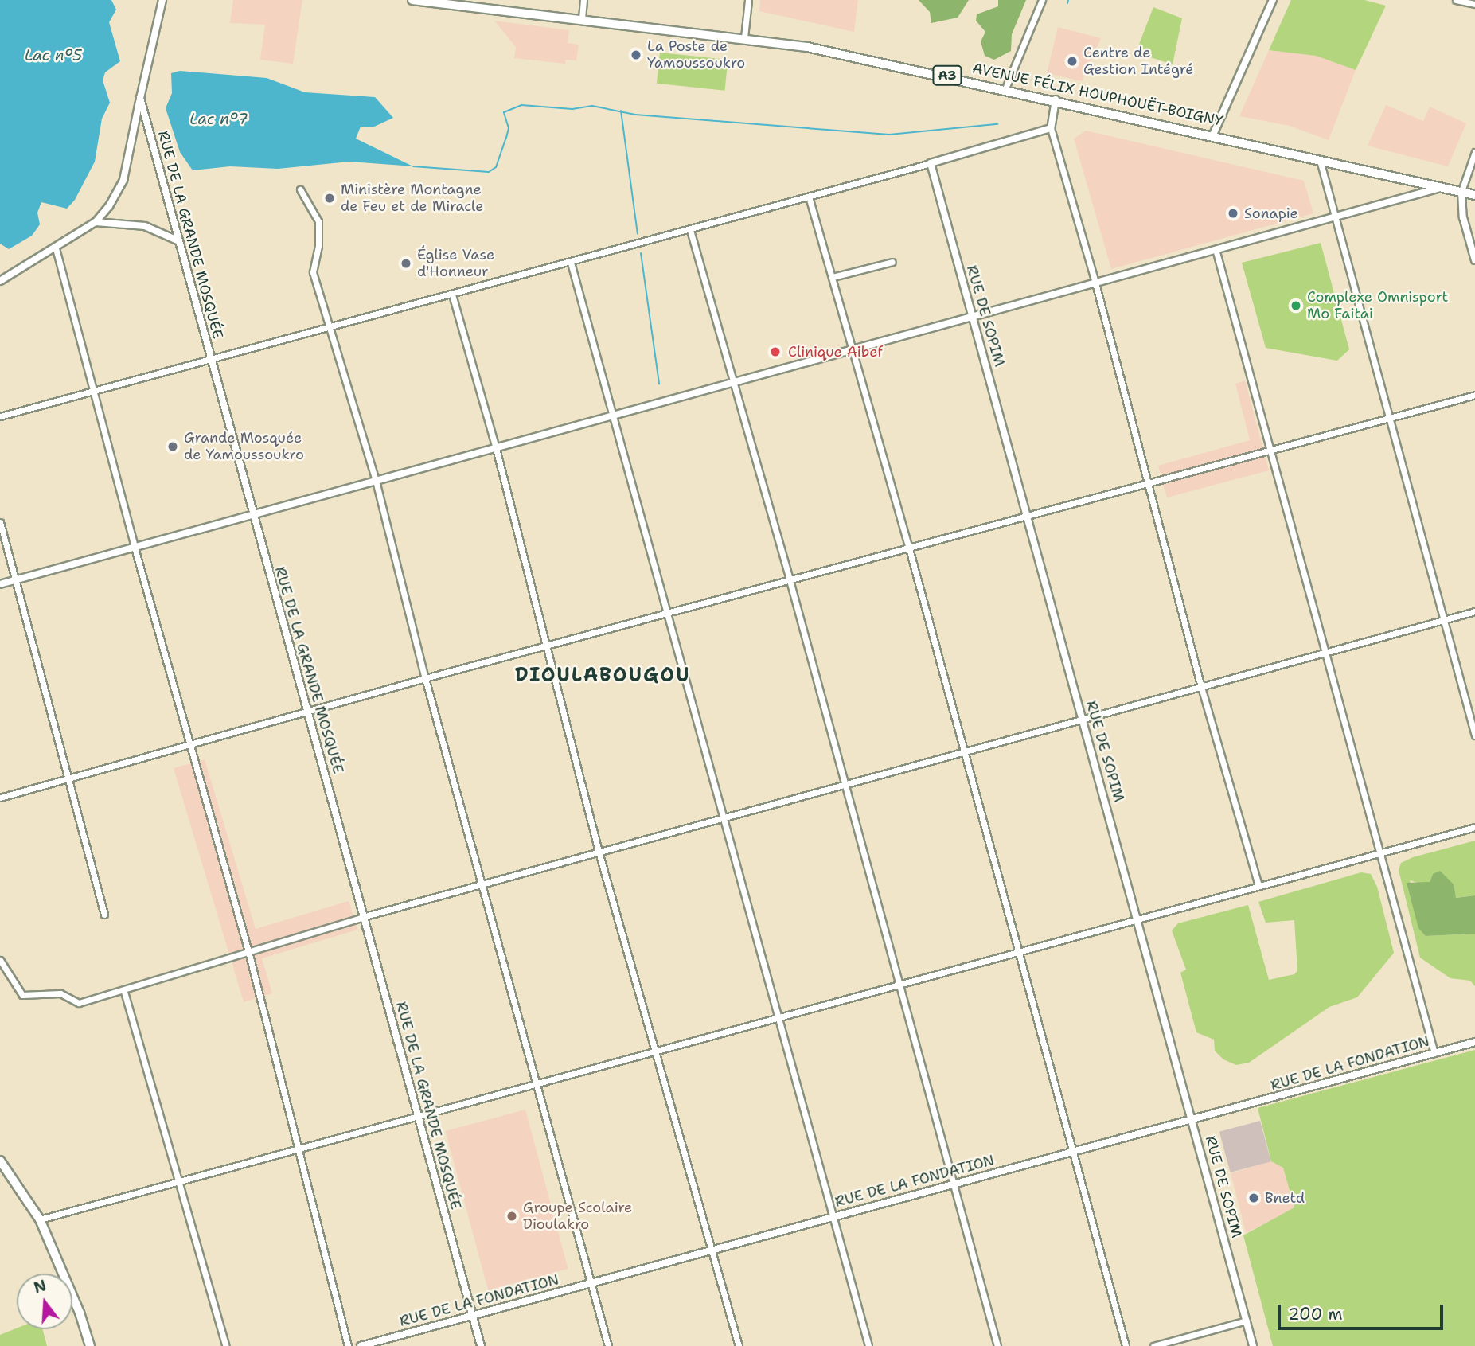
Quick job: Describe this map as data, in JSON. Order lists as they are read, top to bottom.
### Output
{
  "streets": {
    "highway": ["A3", "AVENUE FÉLIX HOUPHOUËT-BOIGNY"],
    "street": ["RUE DE LA GRANDE MOSQUÉE", "RUE DE SOPIM", "RUE DE LA FONDATION"]
  },
  "crossings": [
    ["RUE DE LA GRANDE MOSQUÉE", "RUE DE LA FONDATION"],
    ["RUE DE SOPIM", "RUE DE LA FONDATION"]
  ],
  "districts": ["DIOULABOUGOU"],
  "water": ["Lac n°5", "Lac n°7"],
  "places": [
    "La Poste de Yamoussoukro",
    "Centre de Gestion Intégré",
    "Ministère Montagne de Feu et de Miracle",
    "Sonapie",
    "Église Vase d'Honneur",
    "Complexe Omnisport Mo Faitai",
    "Clinique Aibef",
    "Grande Mosquée de Yamoussoukro",
    "Bnetd",
    "Groupe Scolaire Dioulakro"
  ],
  "scale_bar": "200 m",
  "north": "top"
}
